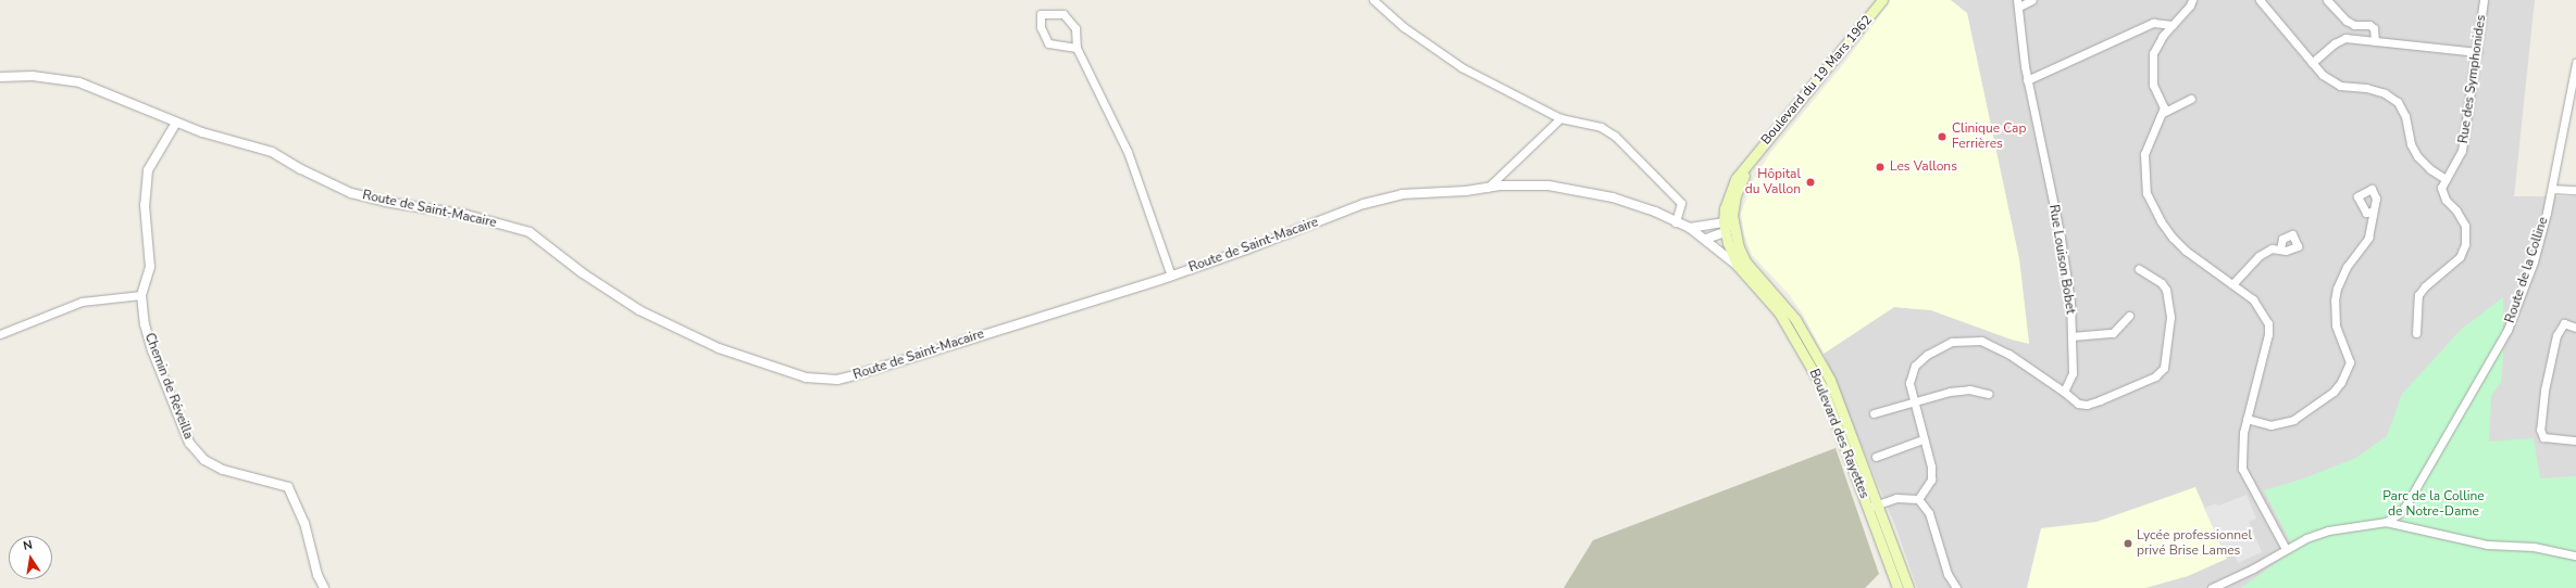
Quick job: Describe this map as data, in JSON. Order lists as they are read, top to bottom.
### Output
{
  "streets": {
    "main road": ["Boulevard du 19 Mars 1962", "Boulevard des Rayettes"],
    "street": [
      "Rue des Symphonides",
      "Route de Saint-Macaire",
      "Rue Louison Bobet",
      "Route de la Colline",
      "Chemin de Réveilla"
    ]
  },
  "crossings": [
    ["Boulevard du 19 Mars 1962", "Boulevard des Rayettes"],
    ["Route de Saint-Macaire", "Chemin de Réveilla"],
    ["Route de Saint-Macaire", "Boulevard des Rayettes"]
  ],
  "parks": ["Parc de la Colline de Notre-Dame"],
  "places": [
    "Clinique Cap Ferrières",
    "Les Vallons",
    "Hôpital du Vallon",
    "Lycée professionnel privé Brise Lames"
  ],
  "north": "top"
}
